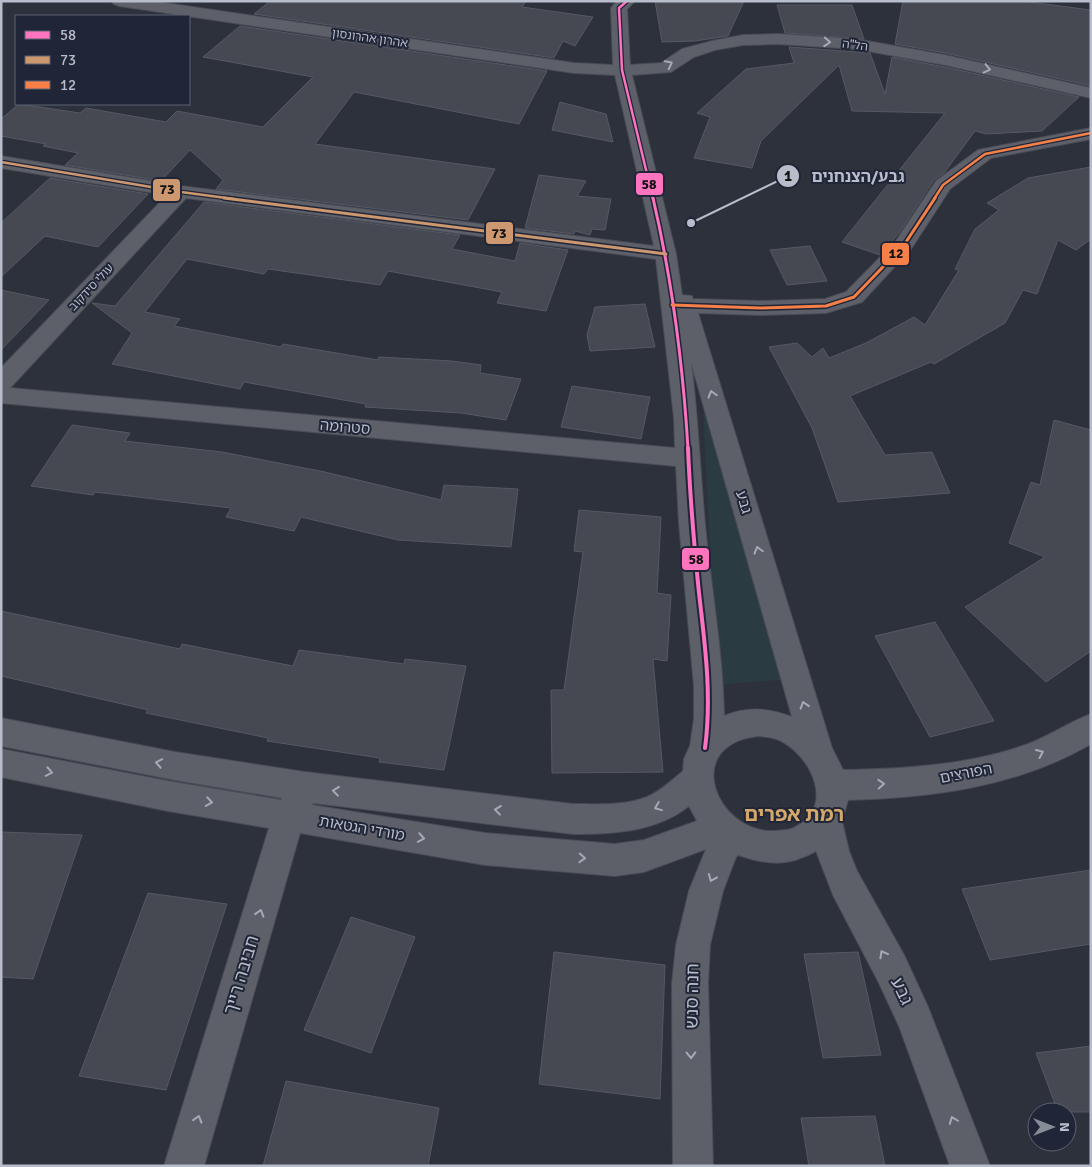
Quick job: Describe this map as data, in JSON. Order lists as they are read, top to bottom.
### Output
{
  "streets": {
    "street": [
      "אהרון אהרונסון",
      "הל\"ה",
      "עולי סידקוב",
      "סטרומה",
      "גבע",
      "הפורצים",
      "מורדי הגטאות",
      "חביבה רייך",
      "חנה סנש"
    ]
  },
  "crossings": [
    ["אהרון אהרונסון", "הל\"ה"],
    ["אהרון אהרונסון", "גבע"],
    ["הל\"ה", "גבע"],
    ["סטרומה", "גבע"],
    ["גבע", "הפורצים"],
    ["גבע", "מורדי הגטאות"],
    ["גבע", "חנה סנש"],
    ["הפורצים", "מורדי הגטאות"],
    ["הפורצים", "חנה סנש"],
    ["מורדי הגטאות", "חביבה רייך"],
    ["מורדי הגטאות", "חנה סנש"]
  ],
  "one_way": [
    "הל\"ה",
    "הפורצים",
    "חביבה רייך",
    "חנה סנש"
  ],
  "districts": ["רמת אפרים"],
  "places": ["גבע/הצנחנים"],
  "lines": ["transit line 58", "transit line 12", "transit line 73"],
  "legend": ["58", "73", "12"],
  "north": "right"
}
